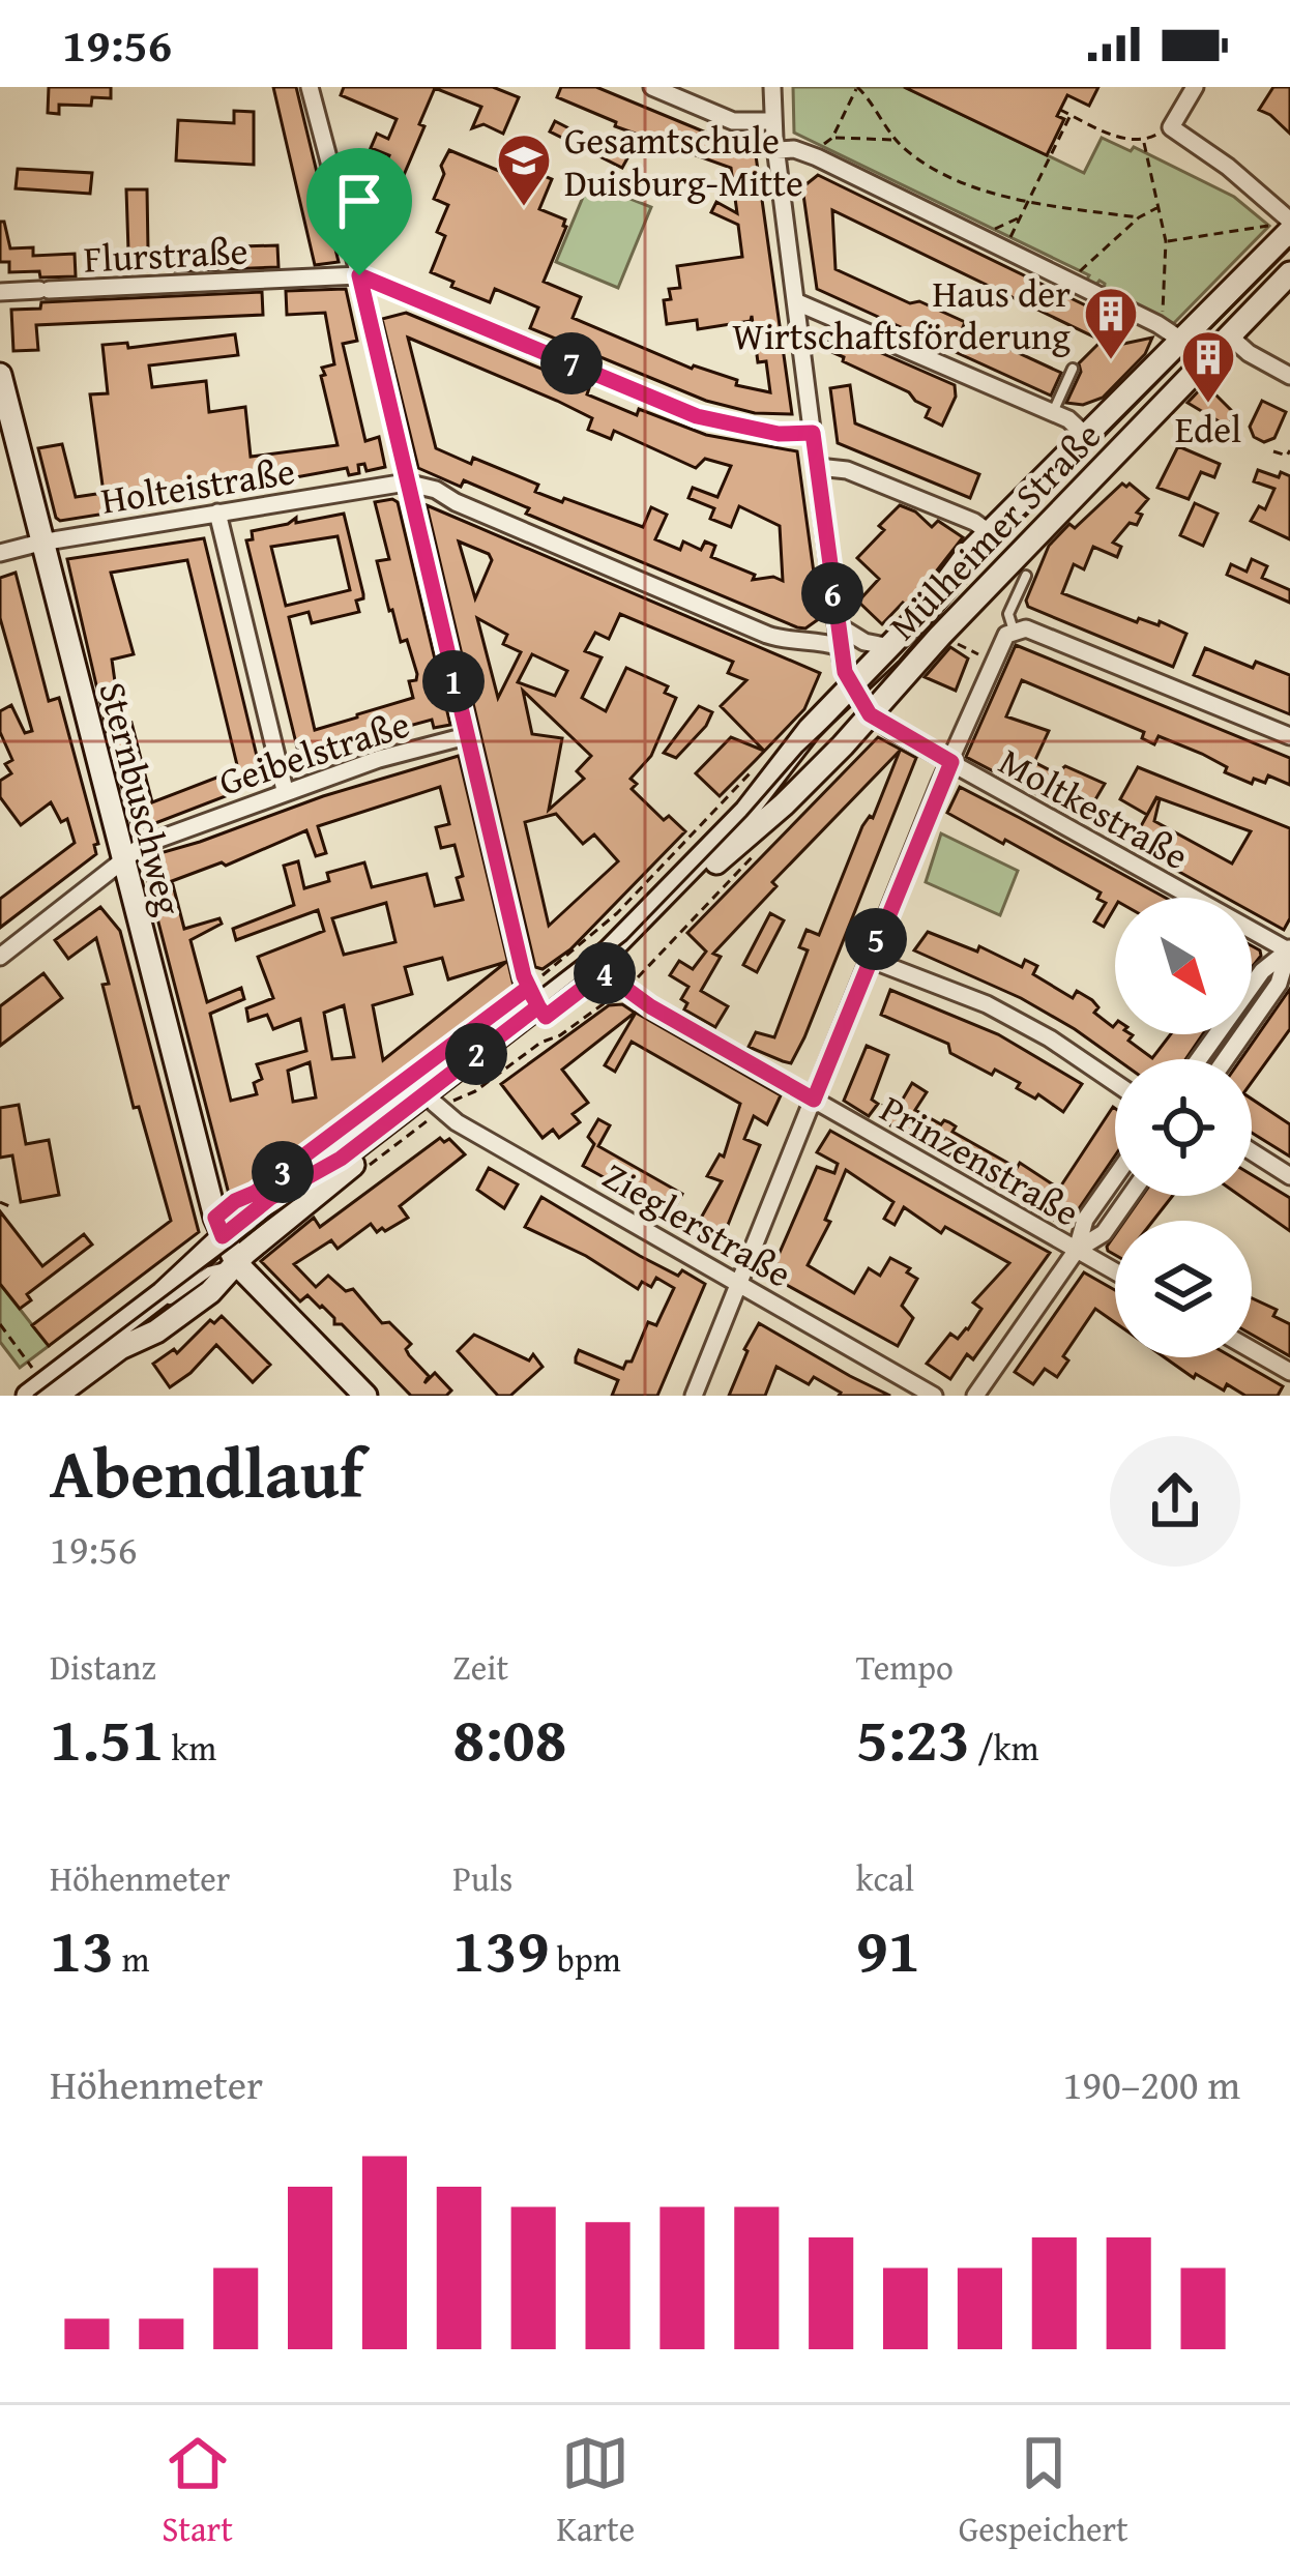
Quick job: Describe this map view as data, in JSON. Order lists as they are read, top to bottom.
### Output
{
  "streets": {
    "main road": ["Mülheimer Straße", "Sternbuschweg"],
    "street": [
      "Flurstraße",
      "Holteistraße",
      "Geibelstraße",
      "Moltkestraße",
      "Prinzenstraße",
      "Zieglerstraße"
    ]
  },
  "crossings": [
    ["Holteistraße", "Sternbuschweg"],
    ["Mülheimer Straße", "Sternbuschweg"],
    ["Mülheimer Straße", "Moltkestraße"],
    ["Mülheimer Straße", "Prinzenstraße"],
    ["Mülheimer Straße", "Zieglerstraße"],
    ["Geibelstraße", "Sternbuschweg"]
  ],
  "places": {
    "school or university": ["Gesamtschule Duisburg-Mitte"],
    "building": ["Haus der Wirtschaftsförderung", "Edel"]
  },
  "north": "bottom right",
  "page": {
    "status": "19:56",
    "pins": [
      "7",
      "6",
      "1",
      "5",
      "4",
      "2",
      "3"
    ],
    "heading": ["Abendlauf", "19:56"],
    "stats": [
      ["Distanz", "1.51 km"],
      ["Zeit", "8:08"],
      ["Tempo", "5:23 /km"],
      ["Höhenmeter", "13 m"],
      ["Puls", "139 bpm"],
      ["kcal", "91"]
    ],
    "chart": ["Höhenmeter", "190–200 m"],
    "tabs": ["Start", "Karte", "Gespeichert"]
  }
}
